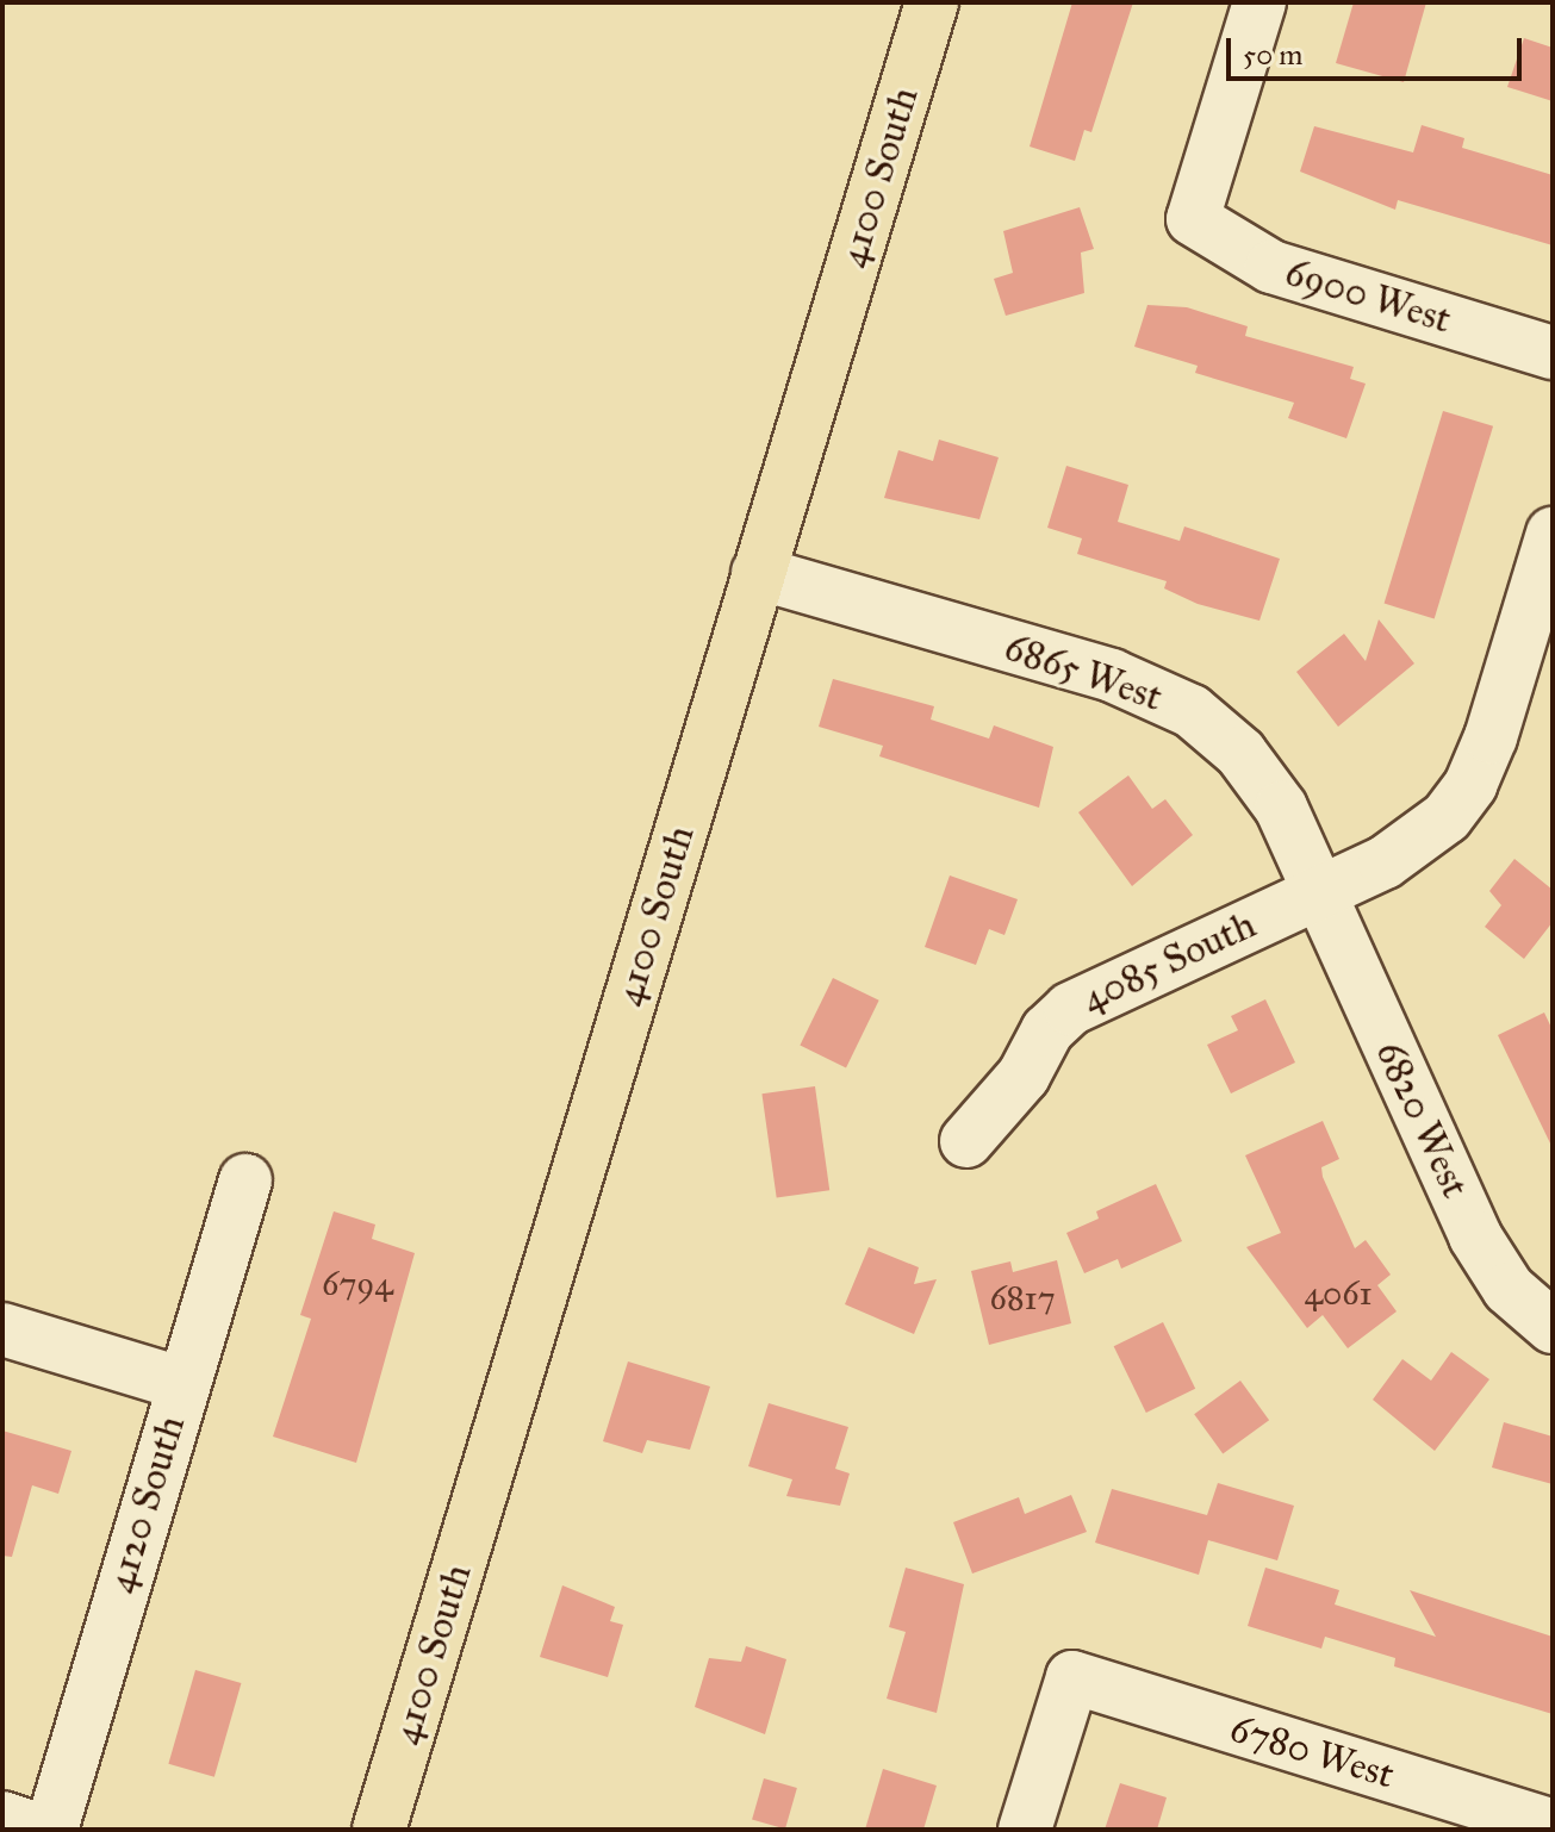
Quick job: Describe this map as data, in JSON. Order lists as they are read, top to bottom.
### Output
{
  "streets": {
    "main road": ["4100 South"],
    "street": [
      "6900 West",
      "6865 West",
      "4085 South",
      "6820 West",
      "4120 South",
      "6780 West"
    ]
  },
  "crossings": [
    ["4100 South", "6865 West"],
    ["6865 West", "4085 South"],
    ["6865 West", "6820 West"],
    ["4085 South", "6820 West"]
  ],
  "house_numbers": ["6794", "4061", "6817"],
  "scale_bar": "50 m"
}
